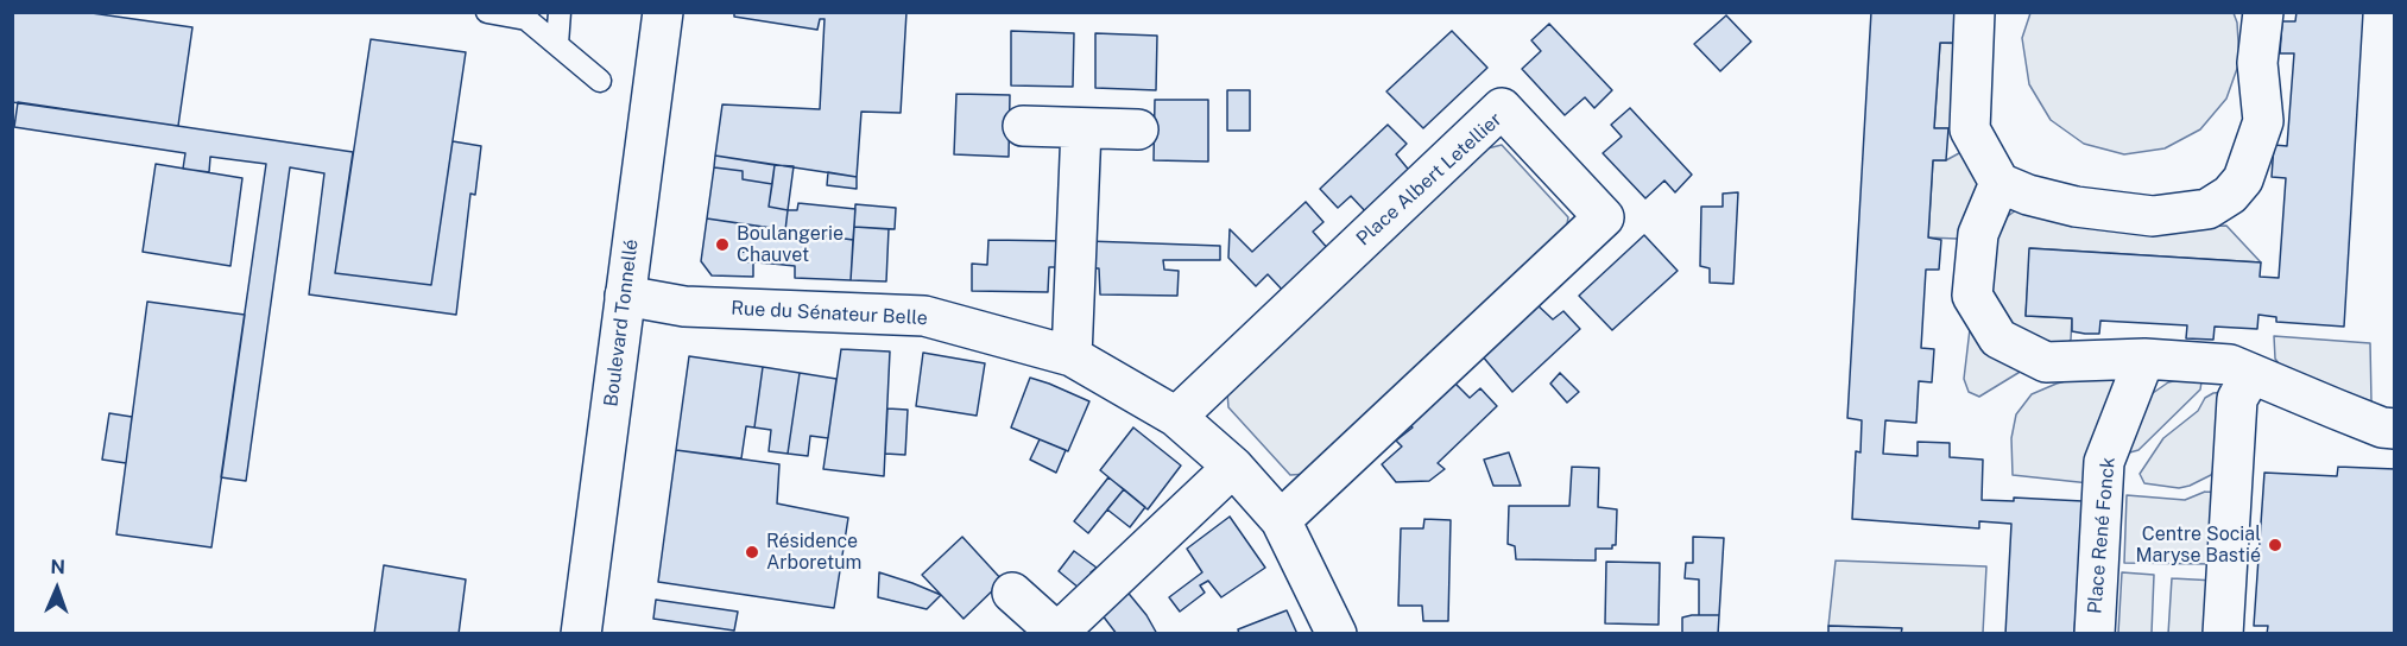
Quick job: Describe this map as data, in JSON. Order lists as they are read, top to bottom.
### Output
{
  "streets": {
    "street": [
      "Place Albert Letellier",
      "Rue du Sénateur Belle",
      "Boulevard Tonnellé",
      "Place René Fonck"
    ]
  },
  "crossings": [
    ["Place Albert Letellier", "Rue du Sénateur Belle"],
    ["Rue du Sénateur Belle", "Boulevard Tonnellé"]
  ],
  "places": ["Boulangerie Chauvet", "Centre Social Maryse Bastié", "Résidence Arboretum"],
  "north": "top"
}
